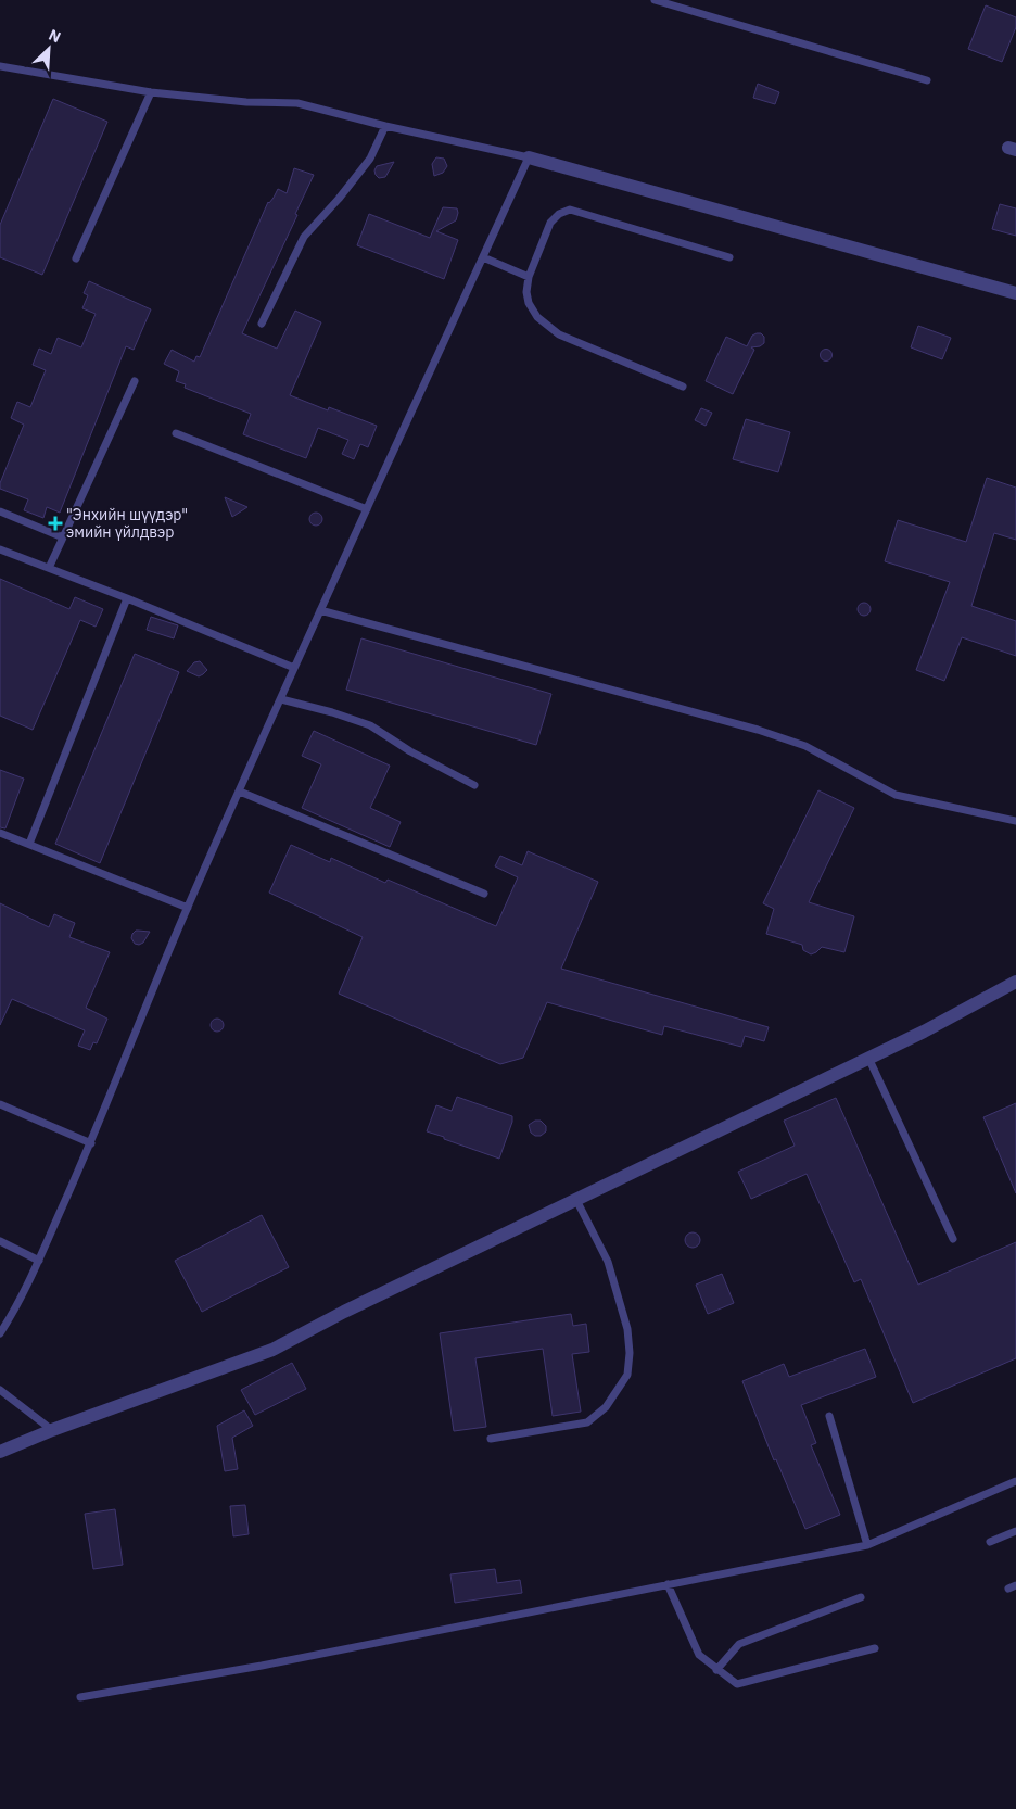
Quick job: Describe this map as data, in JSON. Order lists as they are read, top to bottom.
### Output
{
  "places": {
    "health": ["\"Энхийн шүүдэр\" эмийн үйлдвэр"]
  },
  "north": "top right"
}
